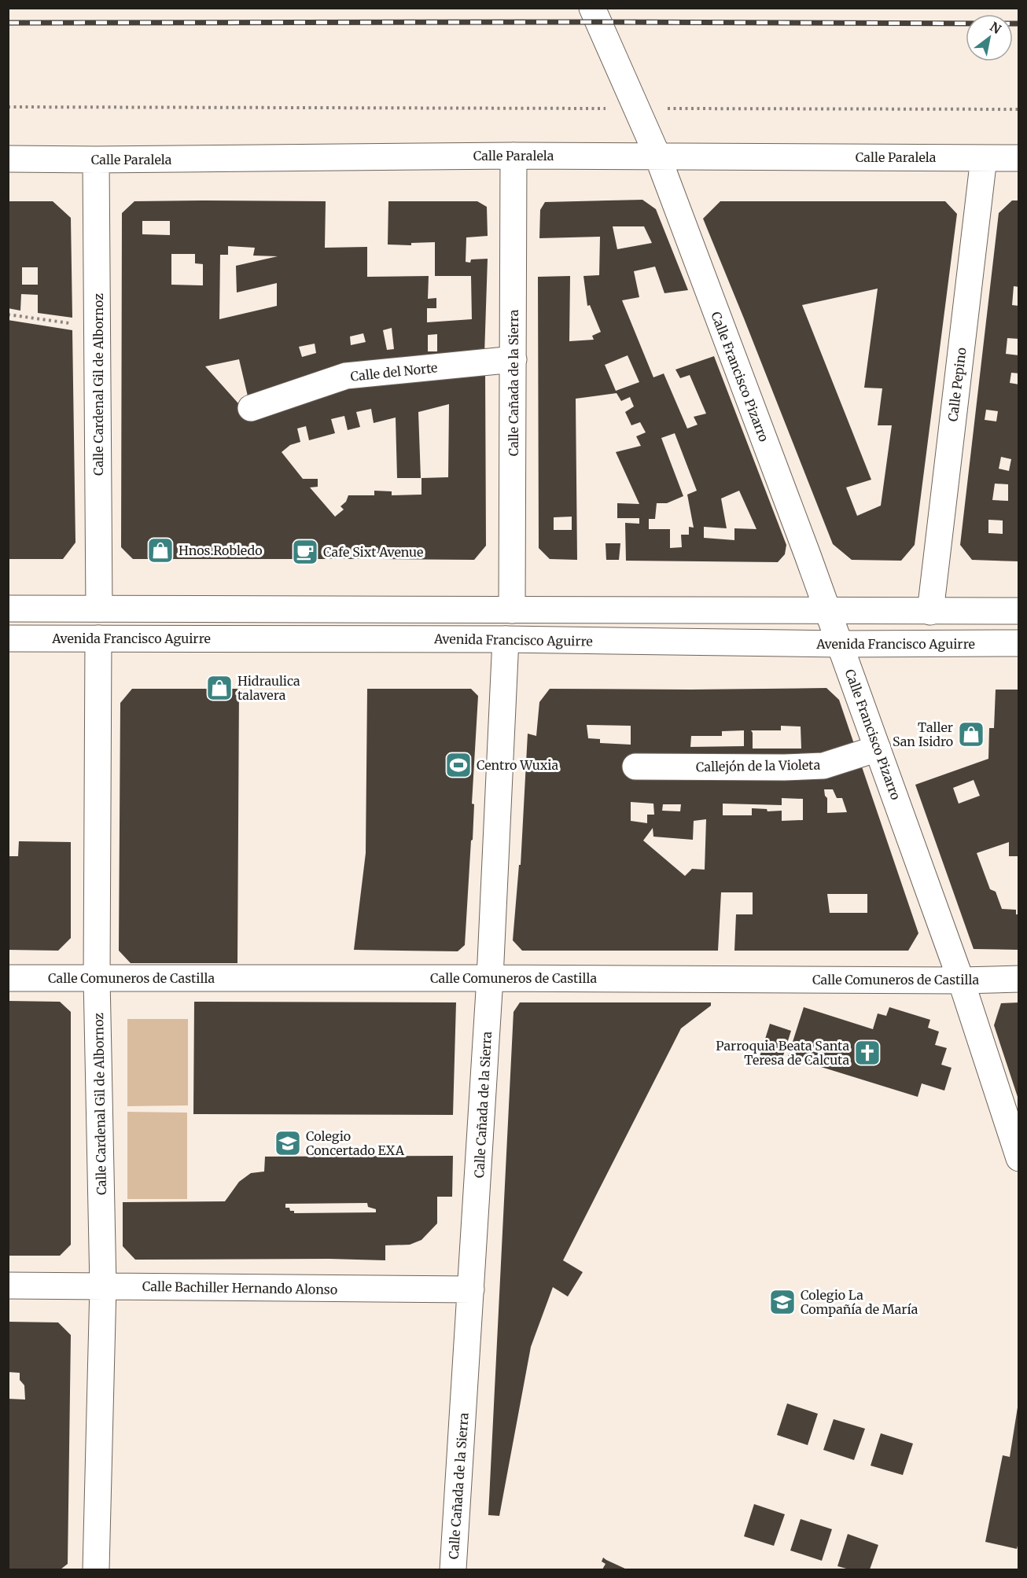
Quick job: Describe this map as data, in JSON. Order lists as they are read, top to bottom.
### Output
{
  "streets": {
    "street": [
      "Calle Paralela",
      "Calle del Norte",
      "Calle Francisco Pizarro",
      "Calle Cañada de la Sierra",
      "Calle Cardenal Gil de Albornoz",
      "Calle Pepino",
      "Avenida Francisco Aguirre",
      "Callejón de la Violeta",
      "Calle Comuneros de Castilla",
      "Calle Bachiller Hernando Alonso"
    ]
  },
  "crossings": [
    ["Calle Paralela", "Calle Francisco Pizarro"],
    ["Calle Paralela", "Calle Cañada de la Sierra"],
    ["Calle Paralela", "Calle Cardenal Gil de Albornoz"],
    ["Calle Paralela", "Calle Pepino"],
    ["Calle del Norte", "Calle Cañada de la Sierra"],
    ["Calle Francisco Pizarro", "Avenida Francisco Aguirre"],
    ["Calle Francisco Pizarro", "Callejón de la Violeta"],
    ["Calle Francisco Pizarro", "Calle Comuneros de Castilla"],
    ["Calle Cañada de la Sierra", "Avenida Francisco Aguirre"],
    ["Calle Cañada de la Sierra", "Calle Comuneros de Castilla"],
    ["Calle Cañada de la Sierra", "Calle Bachiller Hernando Alonso"],
    ["Calle Cardenal Gil de Albornoz", "Avenida Francisco Aguirre"],
    ["Calle Cardenal Gil de Albornoz", "Calle Comuneros de Castilla"],
    ["Calle Cardenal Gil de Albornoz", "Calle Bachiller Hernando Alonso"]
  ],
  "places": {
    "shop": ["Hnos.Robledo", "Hidraulica talavera", "Taller San Isidro"],
    "cafe": ["Cafe Sixt Avenue"],
    "sports": ["Centro Wuxia"],
    "church": ["Parroquia Beata Santa Teresa de Calcuta"],
    "school or university": ["Colegio Concertado EXA", "Colegio La Compañía de María"]
  },
  "north": "top right"
}
